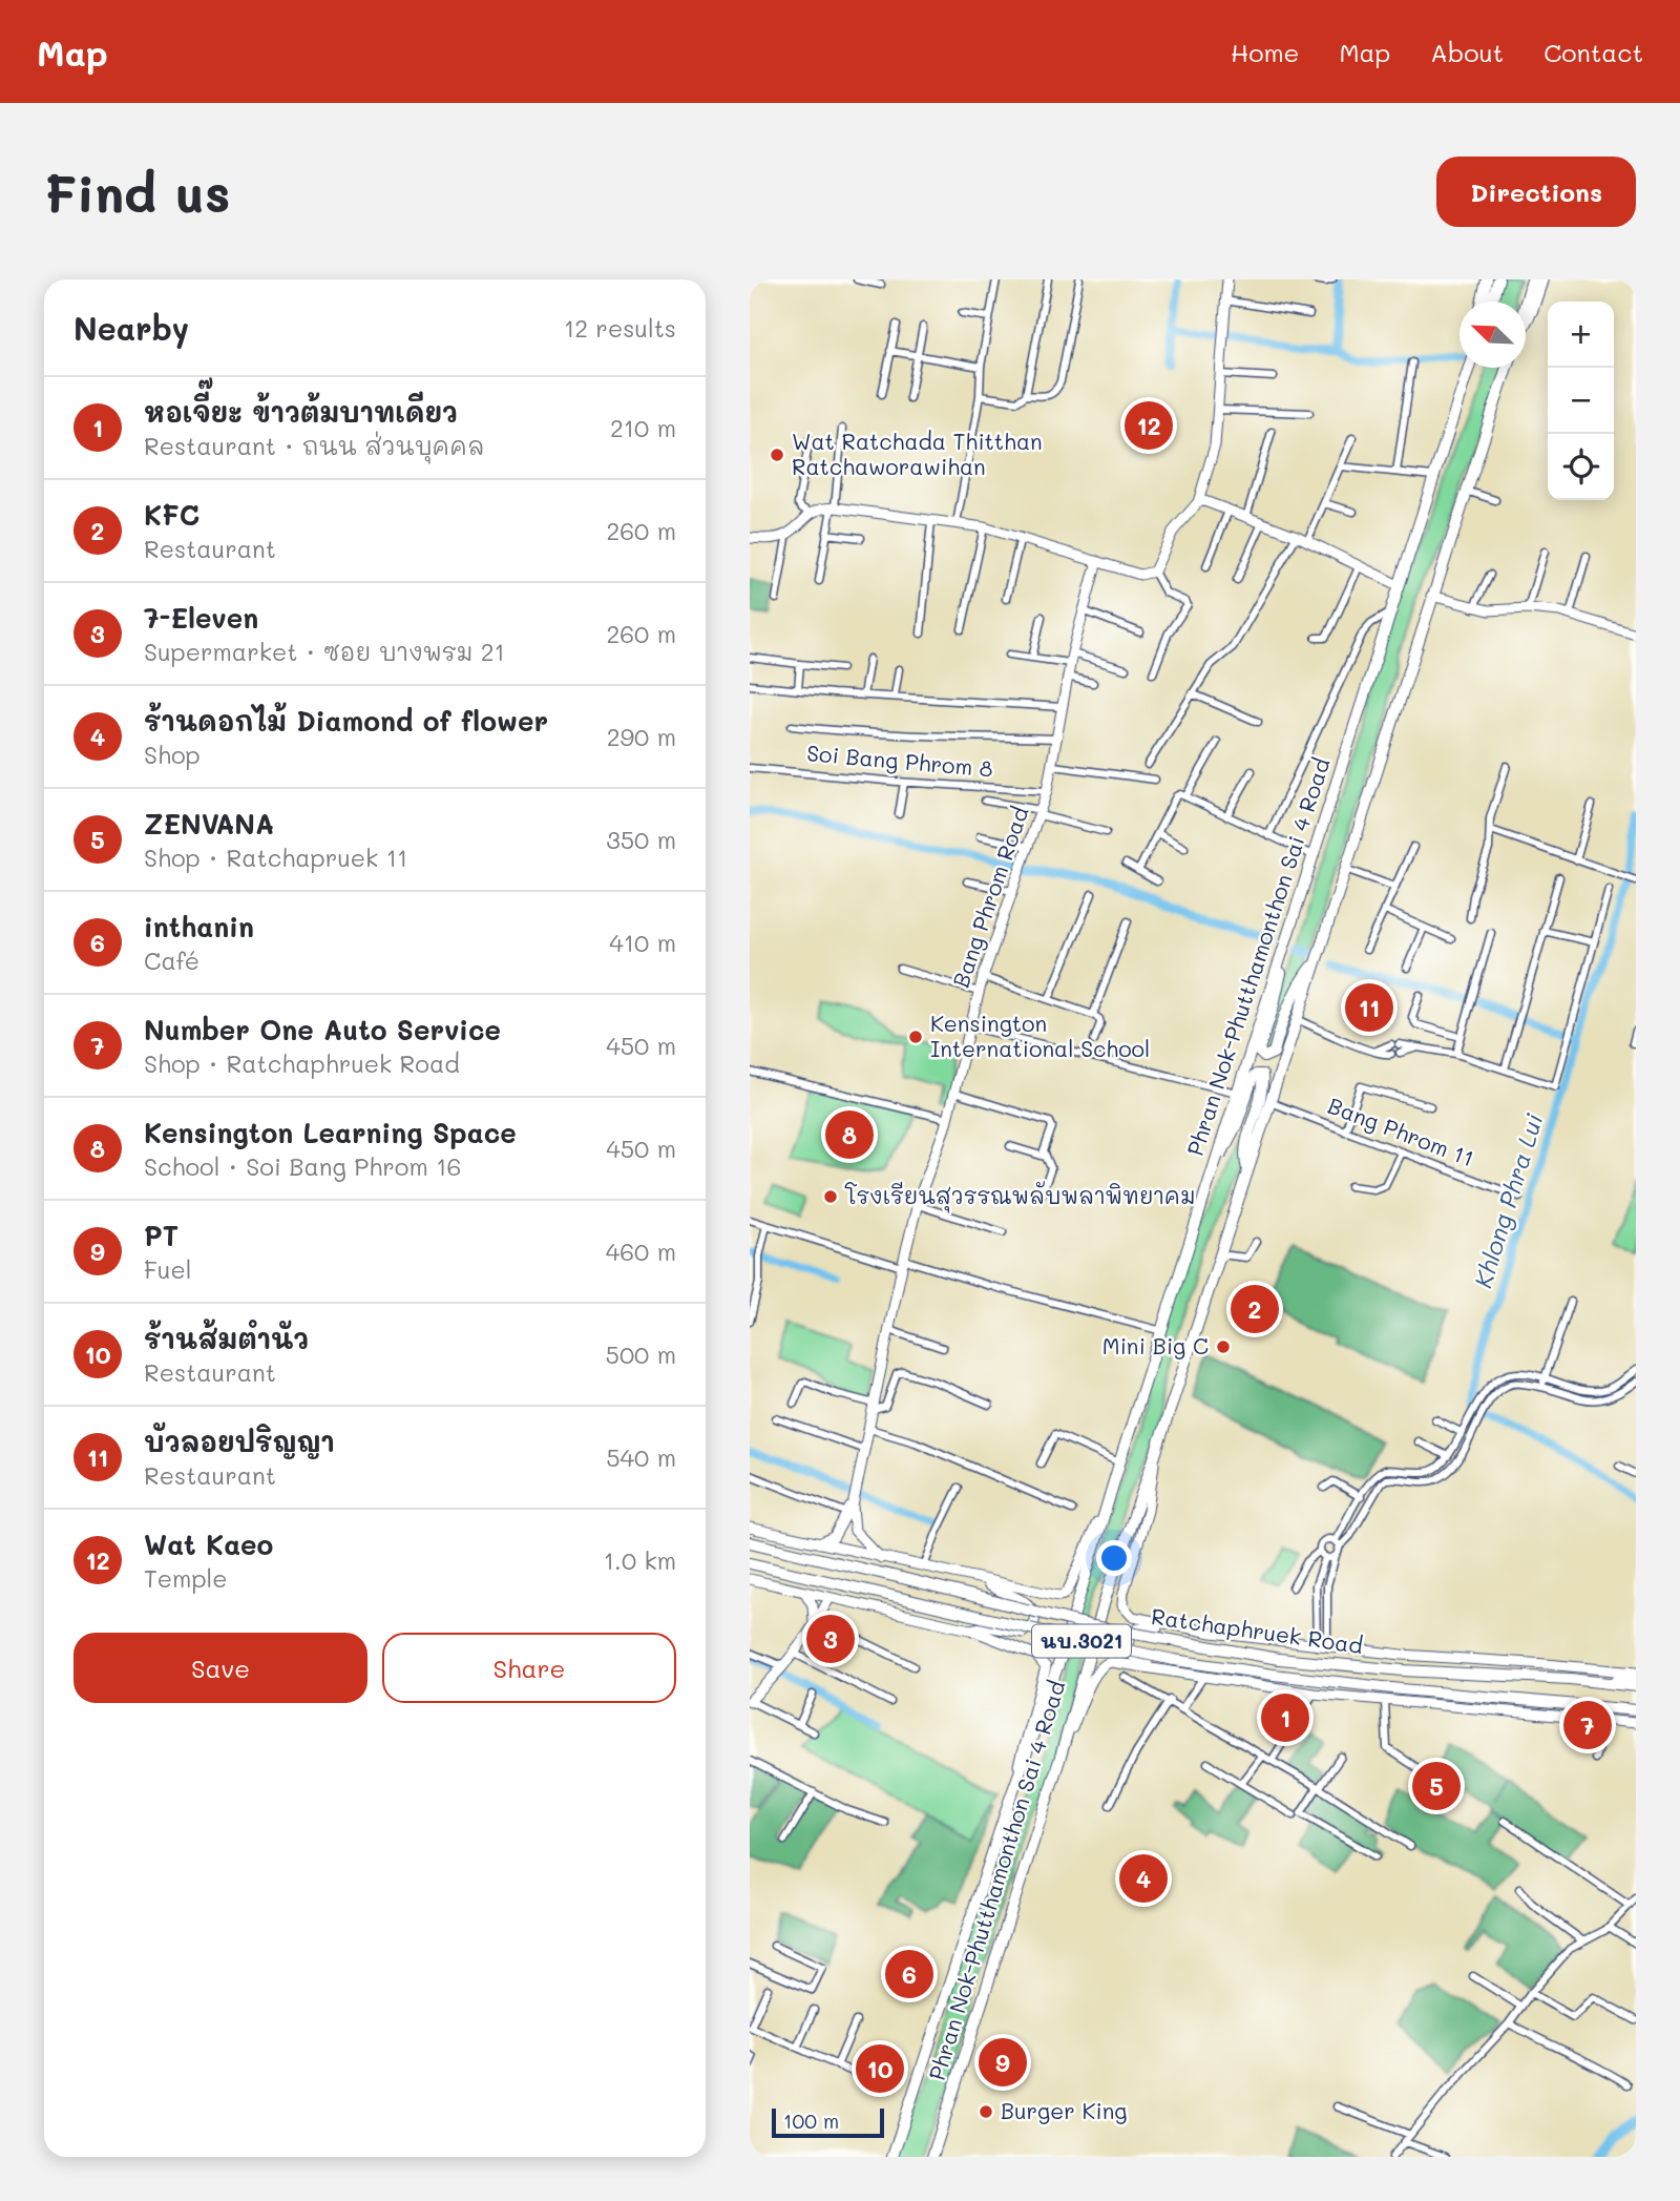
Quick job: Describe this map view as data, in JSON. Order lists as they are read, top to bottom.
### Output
{
  "streets": {
    "main road": [
      "Bang Phrom Road",
      "Phran Nok-Phutthamonthon Sai 4 Road",
      "Ratchaphruek Road",
      "นบ.3021"
    ],
    "street": ["Soi Bang Phrom 8", "Bang Phrom 11"]
  },
  "crossings": [
    ["Soi Bang Phrom 8", "Bang Phrom Road"],
    ["Phran Nok-Phutthamonthon Sai 4 Road", "Bang Phrom 11"],
    ["Phran Nok-Phutthamonthon Sai 4 Road", "Ratchaphruek Road"],
    ["Phran Nok-Phutthamonthon Sai 4 Road", "นบ.3021"]
  ],
  "water": ["Khlong Phra Lui"],
  "places": [
    "Wat Ratchada Thitthan Ratchaworawihan",
    "Kensington International School",
    "โรงเรียนสุวรรณพลับพลาพิทยาคม",
    "Mini Big C",
    "Burger King"
  ],
  "scale_bar": "100 m",
  "north": "top left",
  "page": {
    "header": "Map",
    "nav": [
      "Home",
      "Map",
      "About",
      "Contact"
    ],
    "buttons": [
      "Directions",
      ["Save", "Share"]
    ],
    "title": "Find us",
    "heading": ["Nearby", "12 results"],
    "map_buttons": ["+", "−"],
    "list": [
      {
        "mark": "1",
        "name": "หอเจี๊ยะ ข้าวต้มบาทเดียว",
        "note": "Restaurant · ถนน ส่วนบุคคล",
        "value": "210 m"
      },
      {
        "mark": "2",
        "name": "KFC",
        "note": "Restaurant",
        "value": "260 m"
      },
      {
        "mark": "3",
        "name": "7-Eleven",
        "note": "Supermarket · ซอย บางพรม 21",
        "value": "260 m"
      },
      {
        "mark": "4",
        "name": "ร้านดอกไม้ Diamond of flower",
        "note": "Shop",
        "value": "290 m"
      },
      {
        "mark": "5",
        "name": "ZENVANA",
        "note": "Shop · Ratchapruek 11",
        "value": "350 m"
      },
      {
        "mark": "6",
        "name": "inthanin",
        "note": "Café",
        "value": "410 m"
      },
      {
        "mark": "7",
        "name": "Number One Auto Service",
        "note": "Shop · Ratchaphruek Road",
        "value": "450 m"
      },
      {
        "mark": "8",
        "name": "Kensington Learning Space",
        "note": "School · Soi Bang Phrom 16",
        "value": "450 m"
      },
      {
        "mark": "9",
        "name": "PT",
        "note": "Fuel",
        "value": "460 m"
      },
      {
        "mark": "10",
        "name": "ร้านส้มตำนัว",
        "note": "Restaurant",
        "value": "500 m"
      },
      {
        "mark": "11",
        "name": "บัวลอยปริญญา",
        "note": "Restaurant",
        "value": "540 m"
      },
      {
        "mark": "12",
        "name": "Wat Kaeo",
        "note": "Temple",
        "value": "1.0 km"
      }
    ],
    "pins": [
      "12",
      "11",
      "8",
      "2",
      "3",
      "1",
      "7",
      "5",
      "4",
      "6",
      "9",
      "10"
    ],
    "scale": "100 m"
  }
}
